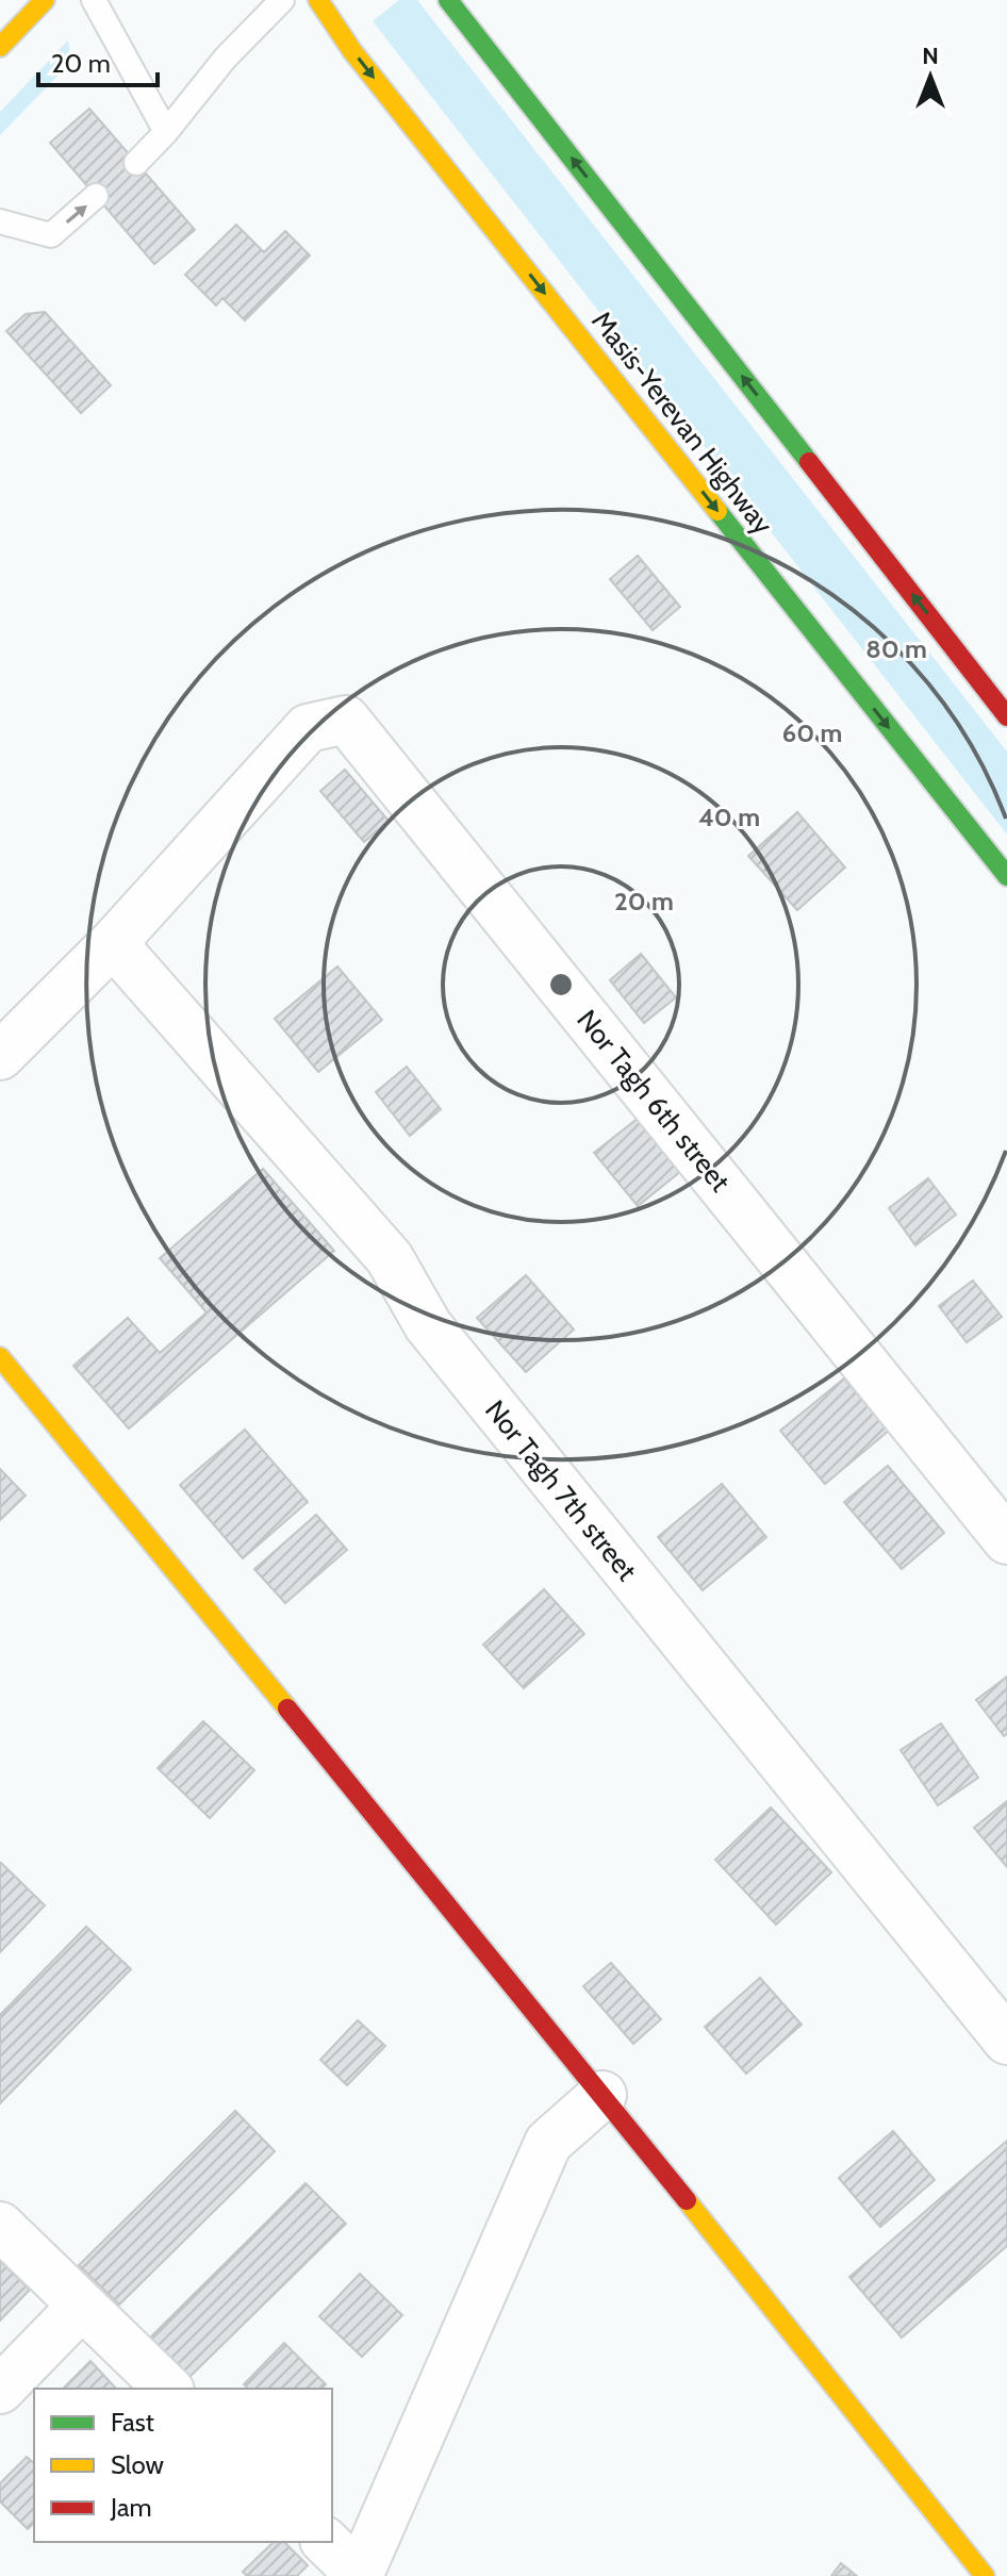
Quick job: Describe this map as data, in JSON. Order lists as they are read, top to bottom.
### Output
{
  "streets": {
    "main road": ["Masis-Yerevan Highway"],
    "street": ["Nor Tagh 6th street", "Nor Tagh 7th street"]
  },
  "crossings": [
    ["Nor Tagh 6th street", "Nor Tagh 7th street"]
  ],
  "legend": ["Fast", "Slow", "Jam"],
  "scale_bar": "20 m",
  "north": "top",
  "rings": [
    "80 m",
    "60 m",
    "40 m",
    "20 m"
  ]
}
